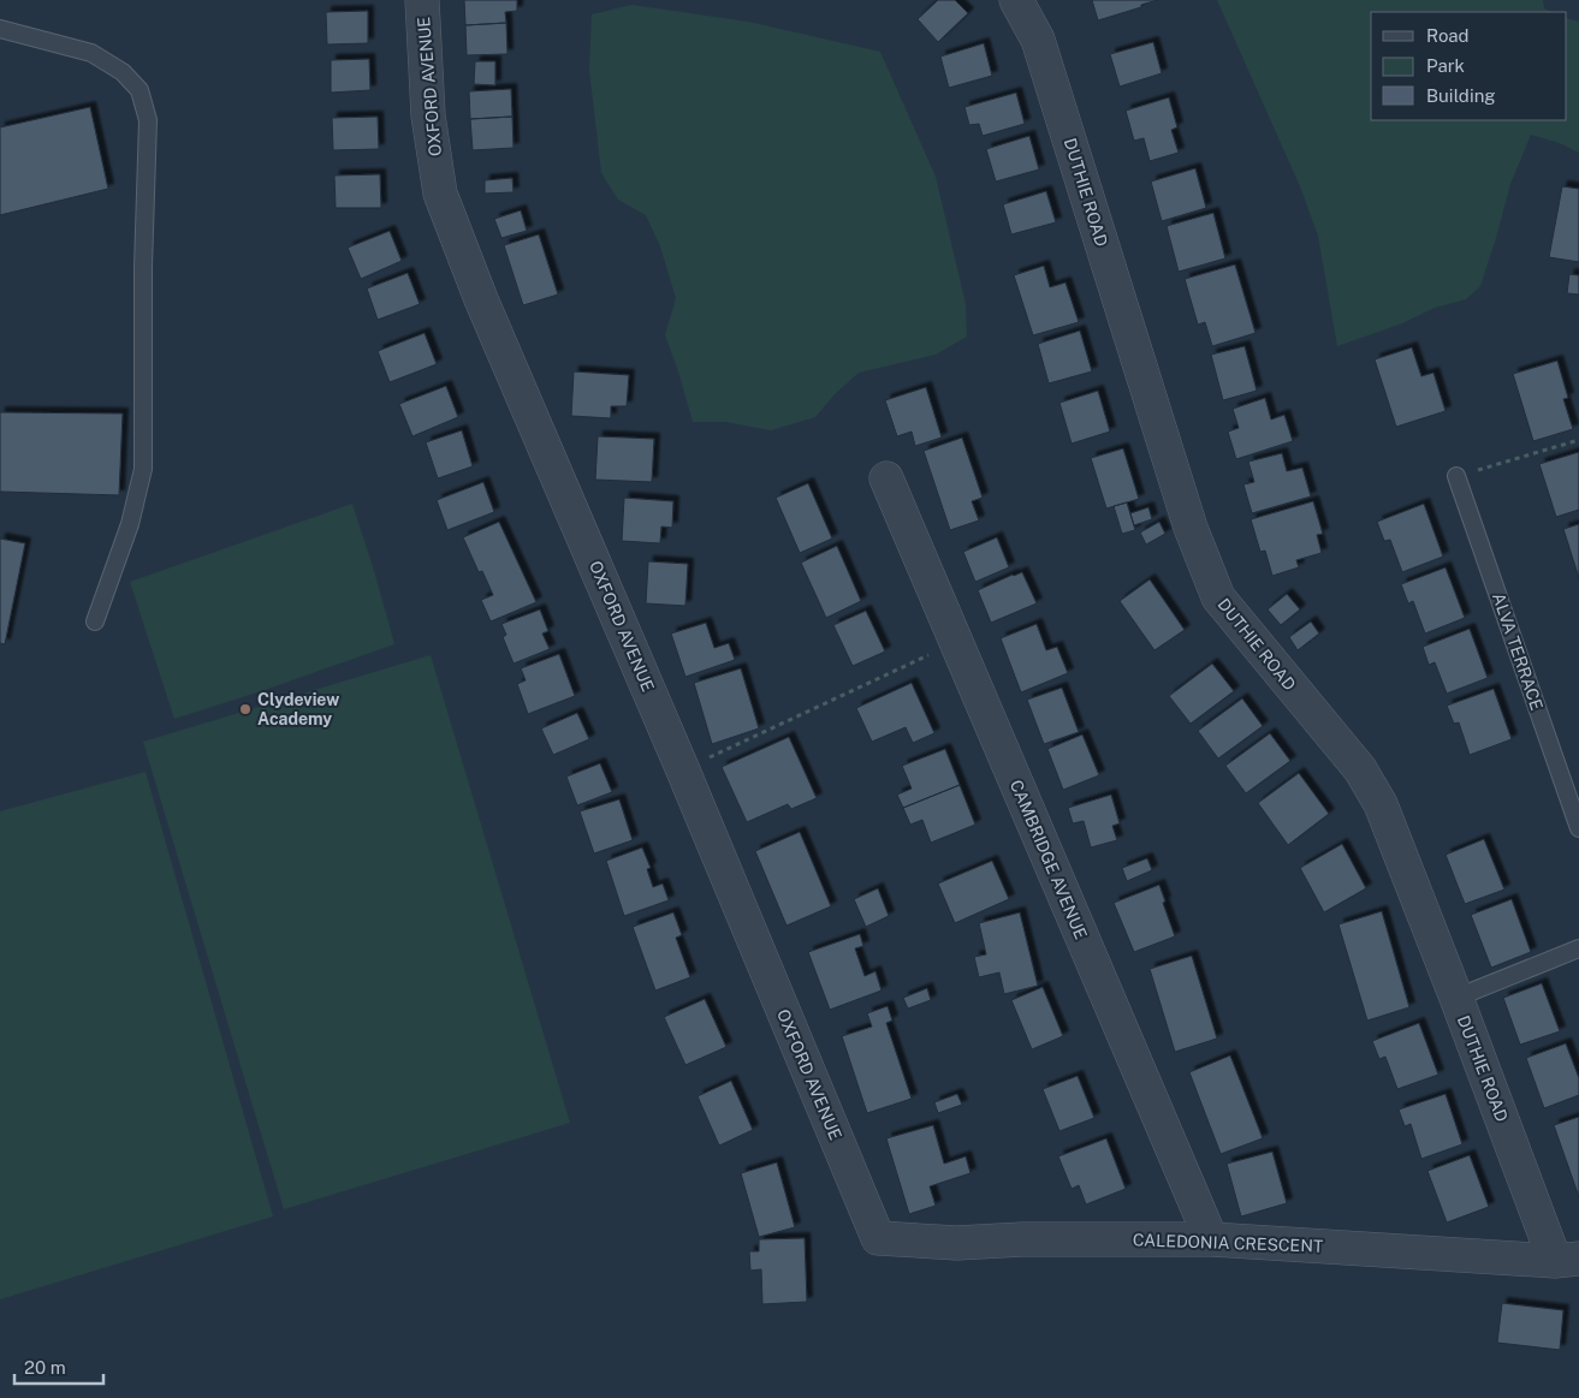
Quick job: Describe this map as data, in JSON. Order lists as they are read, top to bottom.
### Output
{
  "streets": {
    "street": [
      "OXFORD AVENUE",
      "DUTHIE ROAD",
      "CAMBRIDGE AVENUE",
      "CALEDONIA CRESCENT"
    ],
    "lane": ["ALVA TERRACE"]
  },
  "crossings": [
    ["OXFORD AVENUE", "CALEDONIA CRESCENT"],
    ["DUTHIE ROAD", "CALEDONIA CRESCENT"],
    ["CAMBRIDGE AVENUE", "CALEDONIA CRESCENT"]
  ],
  "places": ["Clydeview Academy"],
  "legend": ["Road", "Park", "Building"],
  "scale_bar": "20 m"
}
